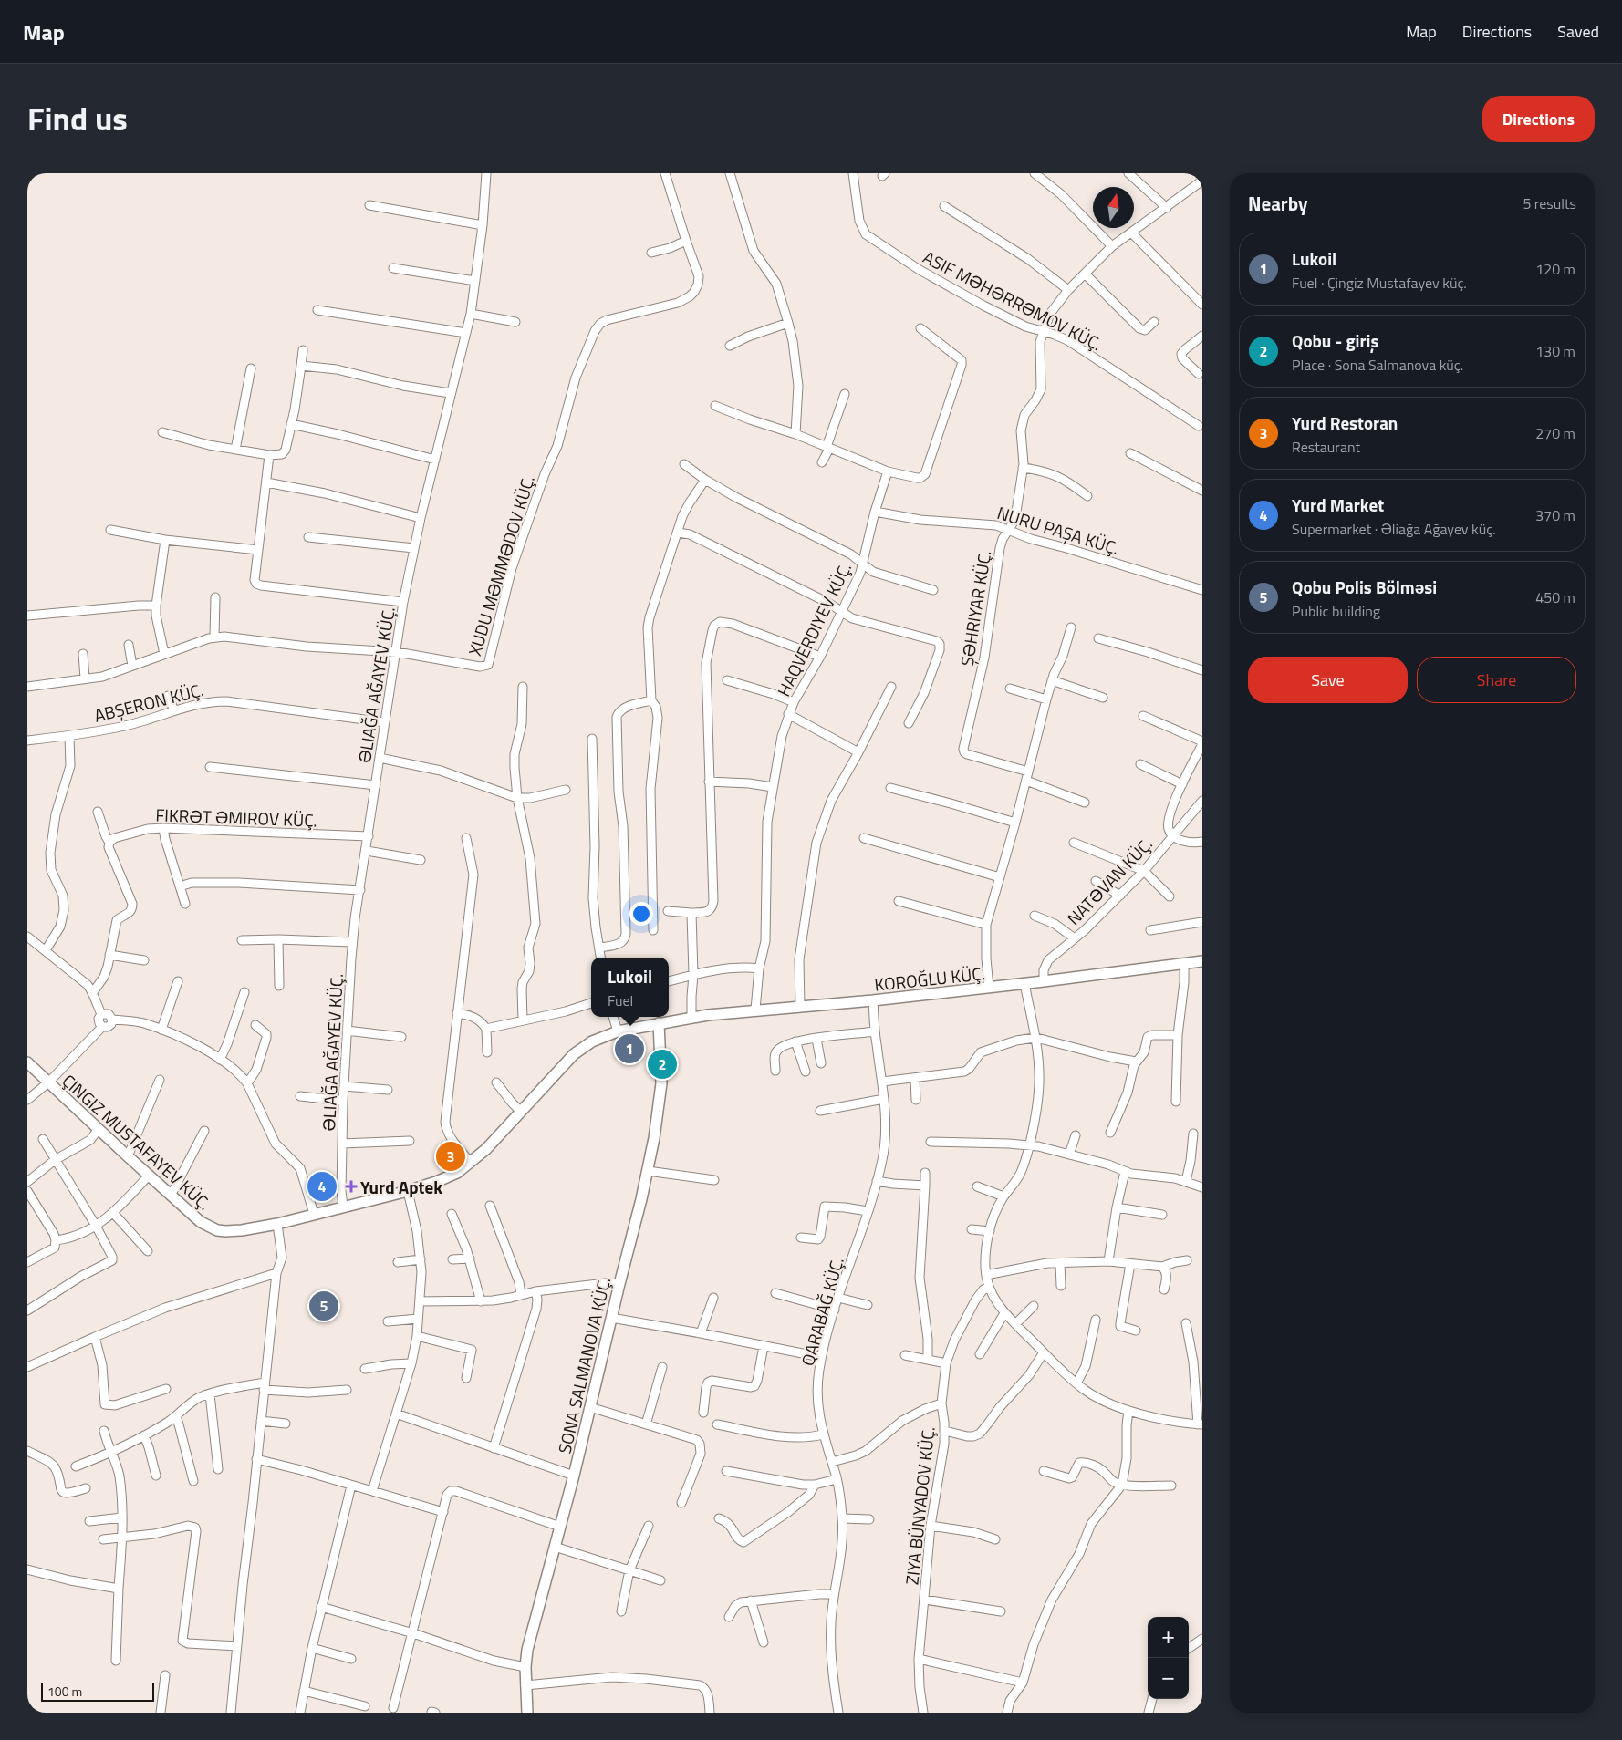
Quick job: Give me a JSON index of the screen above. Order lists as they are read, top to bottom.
{
  "streets": {
    "street": [
      "ASIF MƏHƏRRƏMOV KÜÇ.",
      "NURU PAŞA KÜÇ.",
      "XUDU MƏMMƏDOV KÜÇ.",
      "ŞƏHRIYAR KÜÇ.",
      "HAQVERDIYEV KÜÇ.",
      "ƏLIAĞA AĞAYEV KÜÇ.",
      "ABŞERON KÜÇ.",
      "FIKRƏT ƏMIROV KÜÇ.",
      "NATƏVAN KÜÇ.",
      "KOROĞLU KÜÇ.",
      "ÇINGIZ MUSTAFAYEV KÜÇ.",
      "QARABAĞ KÜÇ.",
      "SONA SALMANOVA KÜÇ.",
      "ZIYA BÜNYADOV KÜÇ."
    ]
  },
  "crossings": [
    ["ASIF MƏHƏRRƏMOV KÜÇ.", "ŞƏHRIYAR KÜÇ."],
    ["NURU PAŞA KÜÇ.", "ŞƏHRIYAR KÜÇ."],
    ["NURU PAŞA KÜÇ.", "HAQVERDIYEV KÜÇ."],
    ["XUDU MƏMMƏDOV KÜÇ.", "ƏLIAĞA AĞAYEV KÜÇ."],
    ["HAQVERDIYEV KÜÇ.", "KOROĞLU KÜÇ."],
    ["ƏLIAĞA AĞAYEV KÜÇ.", "ABŞERON KÜÇ."],
    ["ƏLIAĞA AĞAYEV KÜÇ.", "FIKRƏT ƏMIROV KÜÇ."],
    ["ƏLIAĞA AĞAYEV KÜÇ.", "ÇINGIZ MUSTAFAYEV KÜÇ."],
    ["NATƏVAN KÜÇ.", "KOROĞLU KÜÇ."],
    ["KOROĞLU KÜÇ.", "ÇINGIZ MUSTAFAYEV KÜÇ."],
    ["KOROĞLU KÜÇ.", "QARABAĞ KÜÇ."],
    ["KOROĞLU KÜÇ.", "SONA SALMANOVA KÜÇ."],
    ["ÇINGIZ MUSTAFAYEV KÜÇ.", "SONA SALMANOVA KÜÇ."]
  ],
  "places": {
    "health": ["Yurd Aptek"]
  },
  "scale_bar": "100 m",
  "north": "top",
  "page": {
    "header": "Map",
    "nav": ["Map", "Directions", "Saved"],
    "title": "Find us",
    "buttons": [
      "Directions",
      ["Save", "Share"]
    ],
    "heading": ["Nearby", "5 results"],
    "list": [
      {
        "mark": "1",
        "name": "Lukoil",
        "note": "Fuel · Çingiz Mustafayev küç.",
        "value": "120 m"
      },
      {
        "mark": "2",
        "name": "Qobu - giriş",
        "note": "Place · Sona Salmanova küç.",
        "value": "130 m"
      },
      {
        "mark": "3",
        "name": "Yurd Restoran",
        "note": "Restaurant",
        "value": "270 m"
      },
      {
        "mark": "4",
        "name": "Yurd Market",
        "note": "Supermarket · Əliağa Ağayev küç.",
        "value": "370 m"
      },
      {
        "mark": "5",
        "name": "Qobu Polis Bölməsi",
        "note": "Public building",
        "value": "450 m"
      }
    ],
    "popup": ["Lukoil", "Fuel"],
    "pins": [
      "1",
      "2",
      "3",
      "4",
      "5"
    ],
    "map_buttons": ["+", "−"],
    "scale": "100 m"
  }
}
